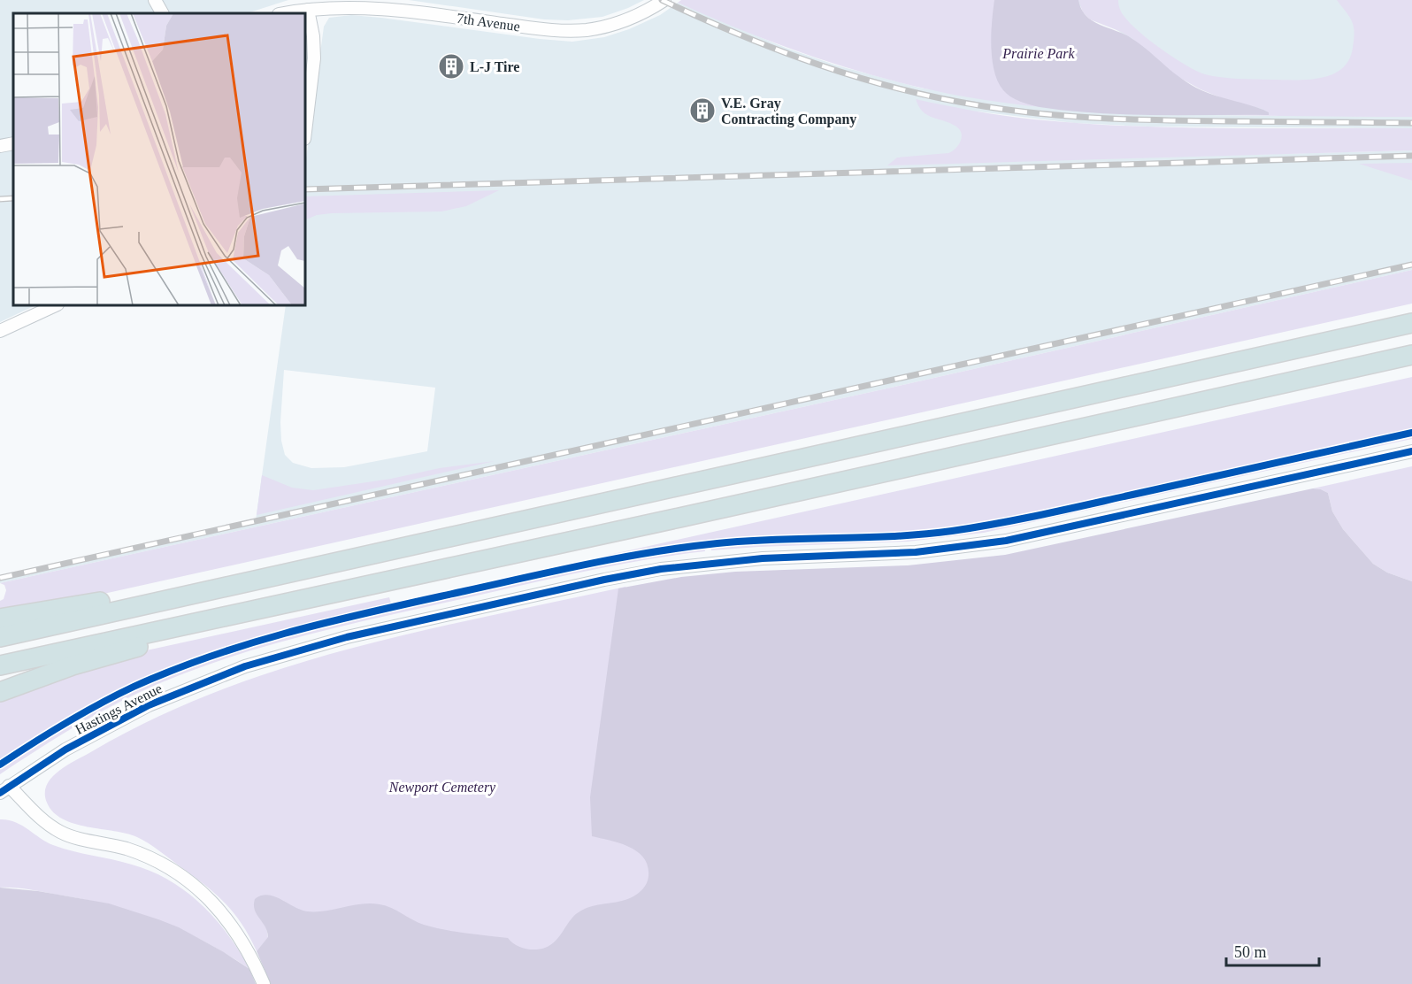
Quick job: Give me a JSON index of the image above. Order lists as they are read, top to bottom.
{
  "streets": {
    "street": ["7th Avenue", "Hastings Avenue"]
  },
  "parks": ["Prairie Park", "Newport Cemetery"],
  "places": {
    "building": ["L-J Tire", "V.E. Gray Contracting Company"]
  },
  "scale_bar": "50 m"
}
